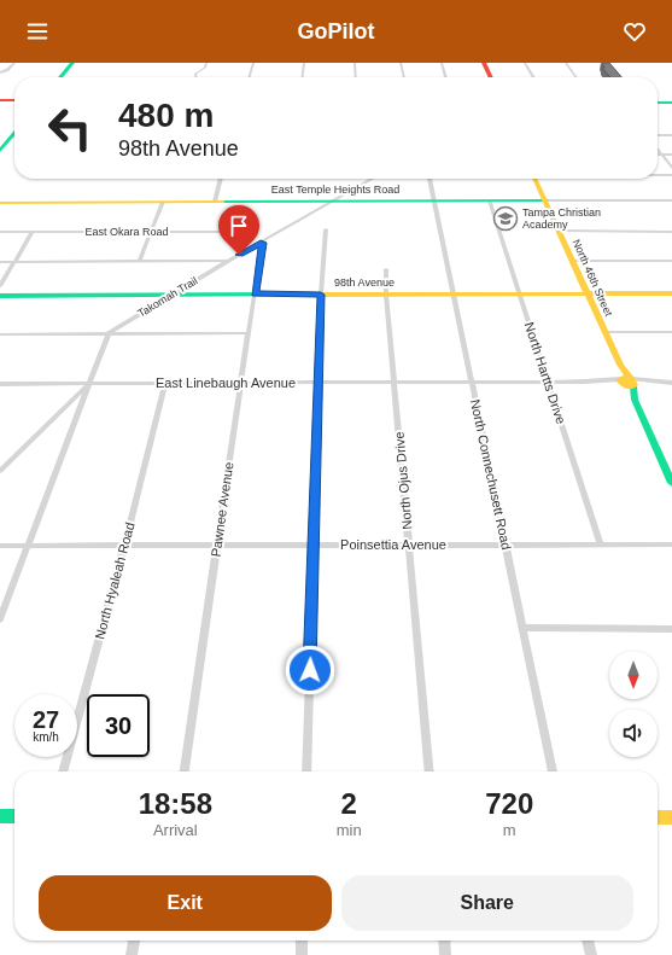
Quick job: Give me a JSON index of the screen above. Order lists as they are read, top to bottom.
{
  "streets": {
    "street": [
      "East Temple Heights Road",
      "East Okara Road",
      "North 46th Street",
      "98th Avenue",
      "Takomah Trail",
      "North Hartts Drive",
      "East Linebaugh Avenue",
      "North Connechusett Road",
      "North Ojus Drive",
      "Pawnee Avenue",
      "Poinsettia Avenue",
      "North Hyaleah Road"
    ]
  },
  "crossings": [
    ["East Temple Heights Road", "North 46th Street"],
    ["East Temple Heights Road", "Takomah Trail"],
    ["East Temple Heights Road", "North Hartts Drive"],
    ["East Temple Heights Road", "North Connechusett Road"],
    ["North 46th Street", "98th Avenue"],
    ["North 46th Street", "East Linebaugh Avenue"],
    ["98th Avenue", "Takomah Trail"],
    ["98th Avenue", "North Hartts Drive"],
    ["98th Avenue", "North Connechusett Road"],
    ["98th Avenue", "North Ojus Drive"],
    ["98th Avenue", "Pawnee Avenue"],
    ["Takomah Trail", "Pawnee Avenue"],
    ["North Hartts Drive", "East Linebaugh Avenue"],
    ["North Hartts Drive", "Poinsettia Avenue"],
    ["East Linebaugh Avenue", "North Connechusett Road"],
    ["East Linebaugh Avenue", "North Ojus Drive"],
    ["East Linebaugh Avenue", "Pawnee Avenue"],
    ["East Linebaugh Avenue", "North Hyaleah Road"],
    ["North Connechusett Road", "Poinsettia Avenue"],
    ["North Ojus Drive", "Poinsettia Avenue"],
    ["Pawnee Avenue", "Poinsettia Avenue"],
    ["Poinsettia Avenue", "North Hyaleah Road"]
  ],
  "places": {
    "school or university": ["Tampa Christian Academy"]
  },
  "north": "bottom",
  "page": {
    "header": "GoPilot",
    "turn": ["480 m", "98th Avenue"],
    "speed": "27 km/h",
    "limit": "30",
    "eta": [
      "18:58",
      "Arrival",
      "2",
      "min",
      "720",
      "m"
    ],
    "buttons": ["Exit", "Share"]
  }
}
